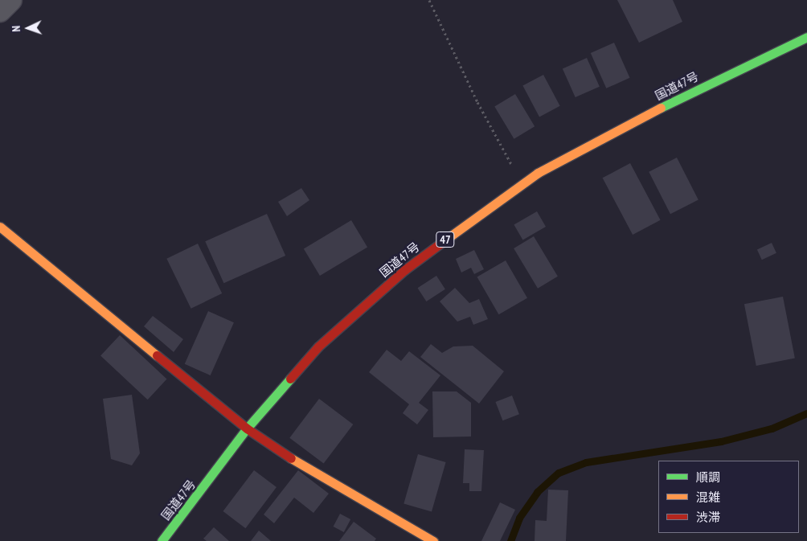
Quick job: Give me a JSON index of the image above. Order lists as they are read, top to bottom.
{
  "streets": {
    "main road": ["国道47号", "47"]
  },
  "legend": ["順調", "混雑", "渋滞"],
  "north": "left"
}
